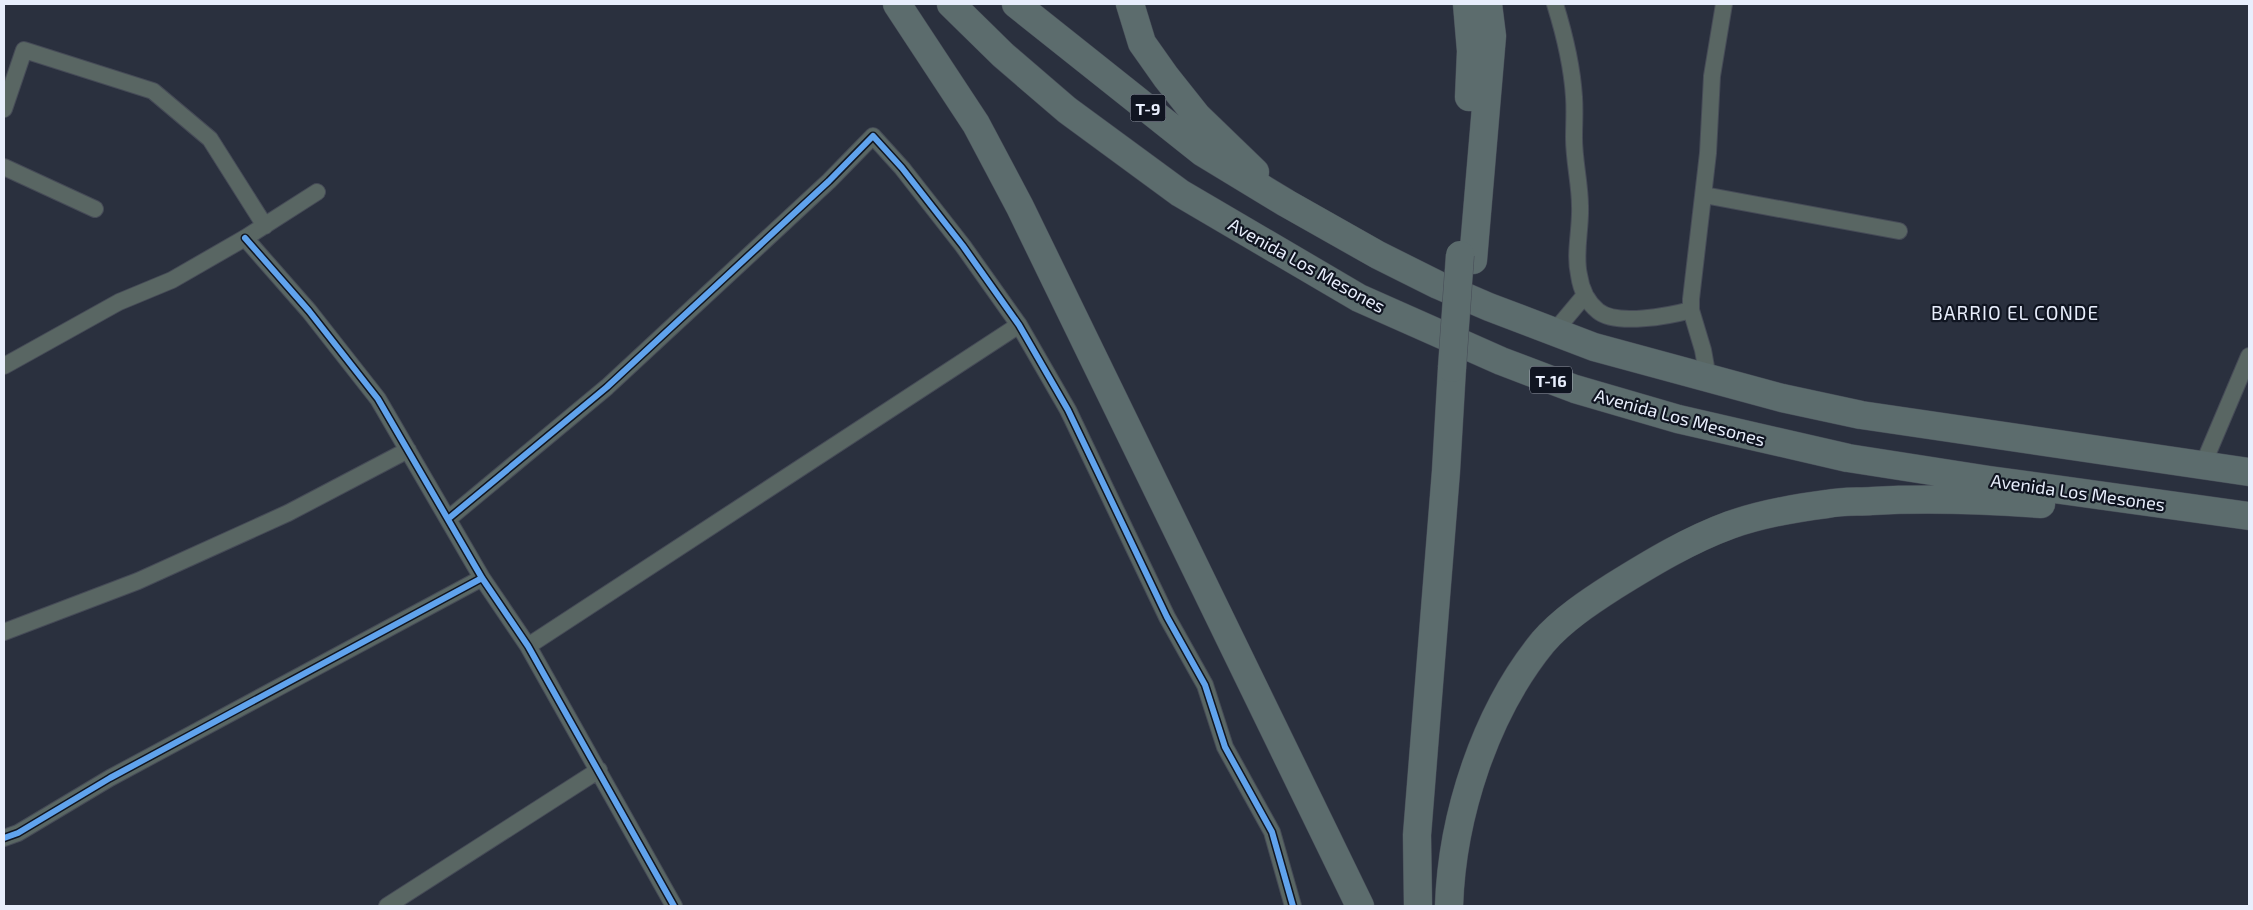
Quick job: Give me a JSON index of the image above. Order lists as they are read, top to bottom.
{
  "streets": {
    "highway": ["T-9", "Avenida Los Mesones", "T-16"]
  },
  "crossings": [
    ["T-9", "T-16"]
  ],
  "districts": ["BARRIO EL CONDE"]
}
